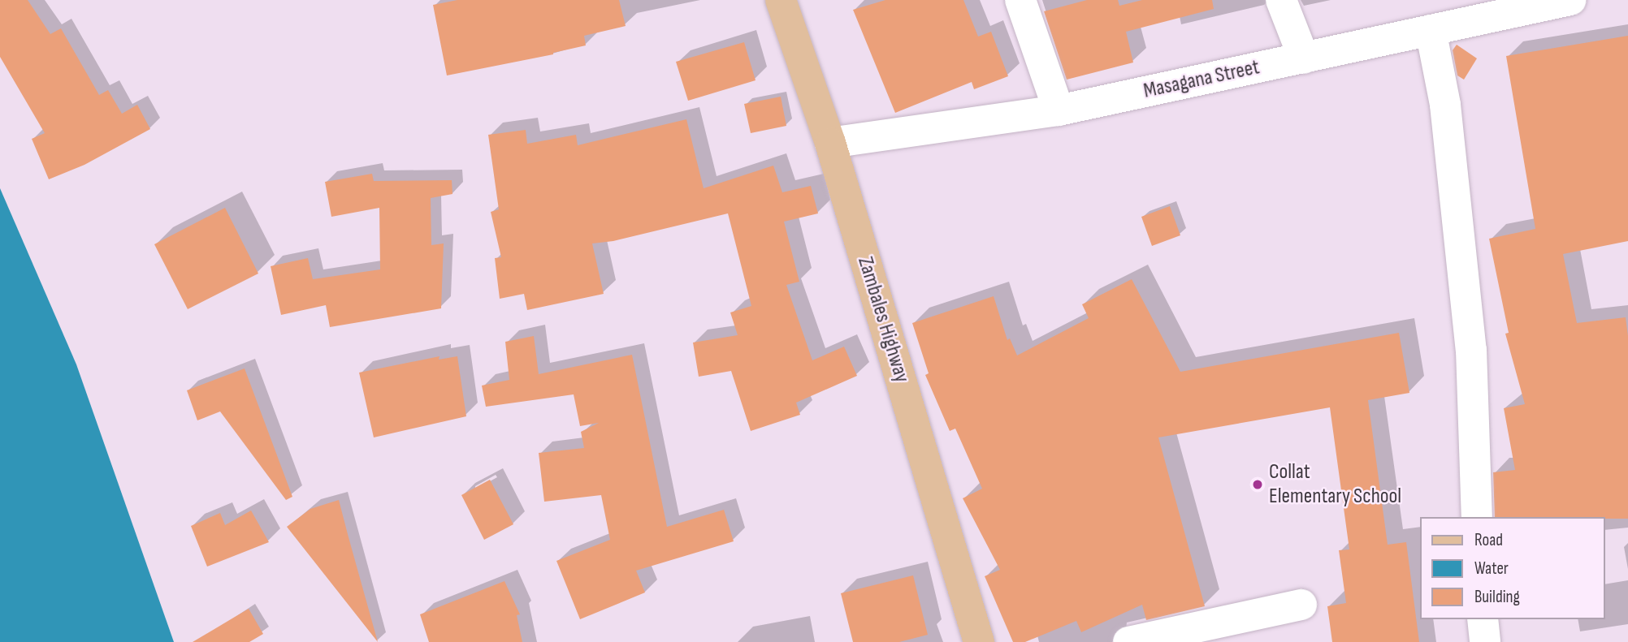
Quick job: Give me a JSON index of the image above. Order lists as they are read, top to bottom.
{
  "streets": {
    "main road": ["Zambales Highway"],
    "street": ["Masagana Street"]
  },
  "crossings": [
    ["Masagana Street", "Zambales Highway"]
  ],
  "places": ["Collat Elementary School"],
  "legend": ["Road", "Water", "Building"]
}
